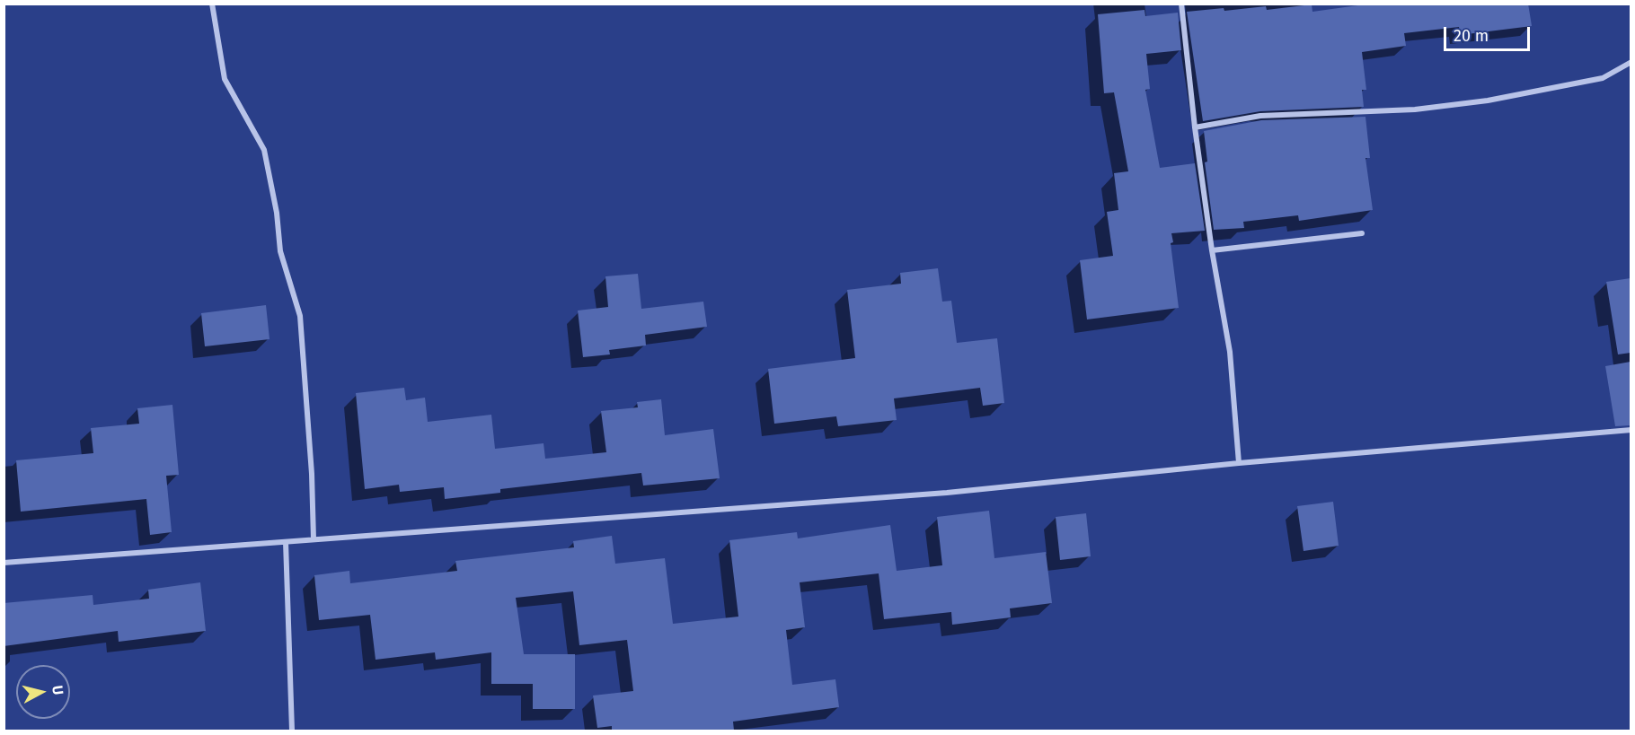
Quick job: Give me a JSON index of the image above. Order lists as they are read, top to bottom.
{
  "scale_bar": "20 m",
  "north": "right"
}
